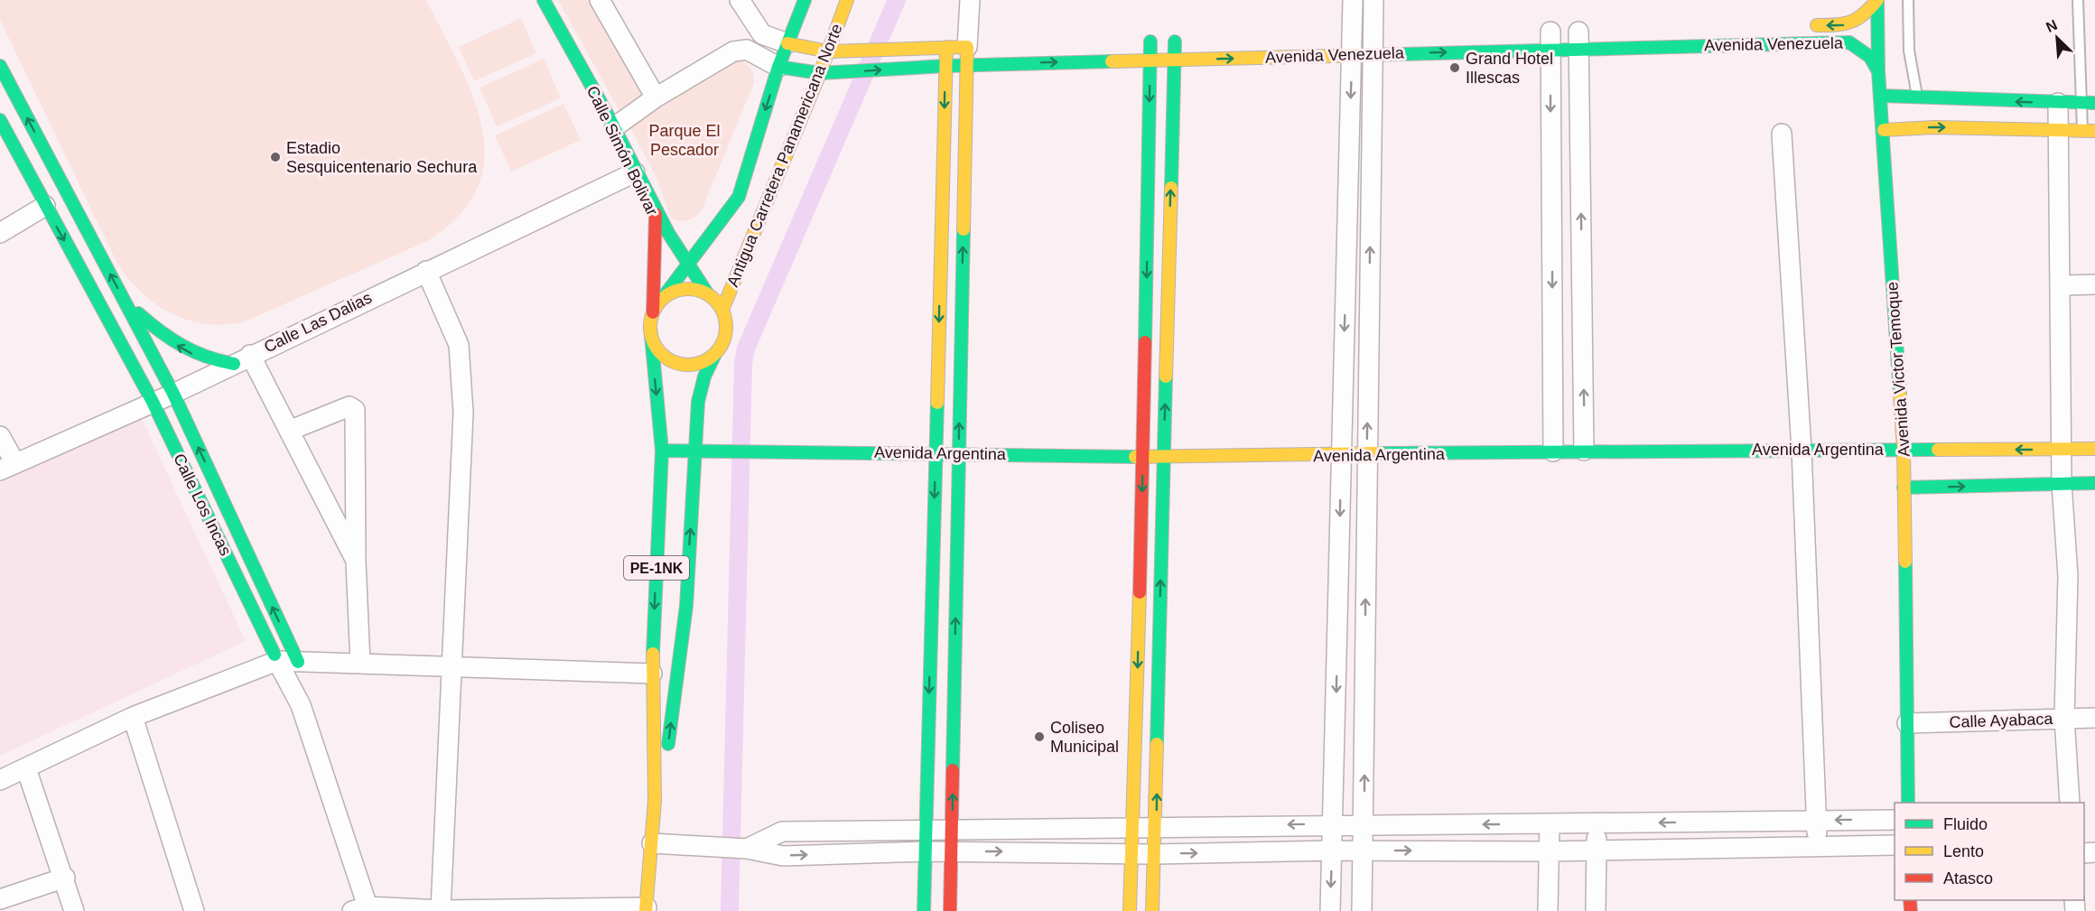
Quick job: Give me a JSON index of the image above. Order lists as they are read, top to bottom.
{
  "streets": {
    "street": [
      "Avenida Venezuela",
      "Calle Simón Bolivar",
      "Antigua Carretera Panamericana Norte",
      "Calle Las Dalias",
      "Avenida Victor Temoque",
      "Avenida Argentina",
      "Calle Los Incas",
      "PE-1NK",
      "Calle Ayabaca"
    ]
  },
  "crossings": [
    ["Avenida Venezuela", "Antigua Carretera Panamericana Norte"],
    ["Avenida Venezuela", "Avenida Victor Temoque"],
    ["Calle Simón Bolivar", "Antigua Carretera Panamericana Norte"],
    ["Calle Simón Bolivar", "Calle Las Dalias"],
    ["Calle Simón Bolivar", "PE-1NK"],
    ["Antigua Carretera Panamericana Norte", "PE-1NK"],
    ["Calle Las Dalias", "Calle Los Incas"],
    ["Avenida Victor Temoque", "Avenida Argentina"],
    ["Avenida Victor Temoque", "Calle Ayabaca"],
    ["Avenida Argentina", "PE-1NK"]
  ],
  "parks": ["Parque El Pescador"],
  "places": ["Grand Hotel Illescas", "Estadio Sesquicentenario Sechura", "Coliseo Municipal"],
  "legend": ["Fluido", "Lento", "Atasco"],
  "north": "top left"
}
